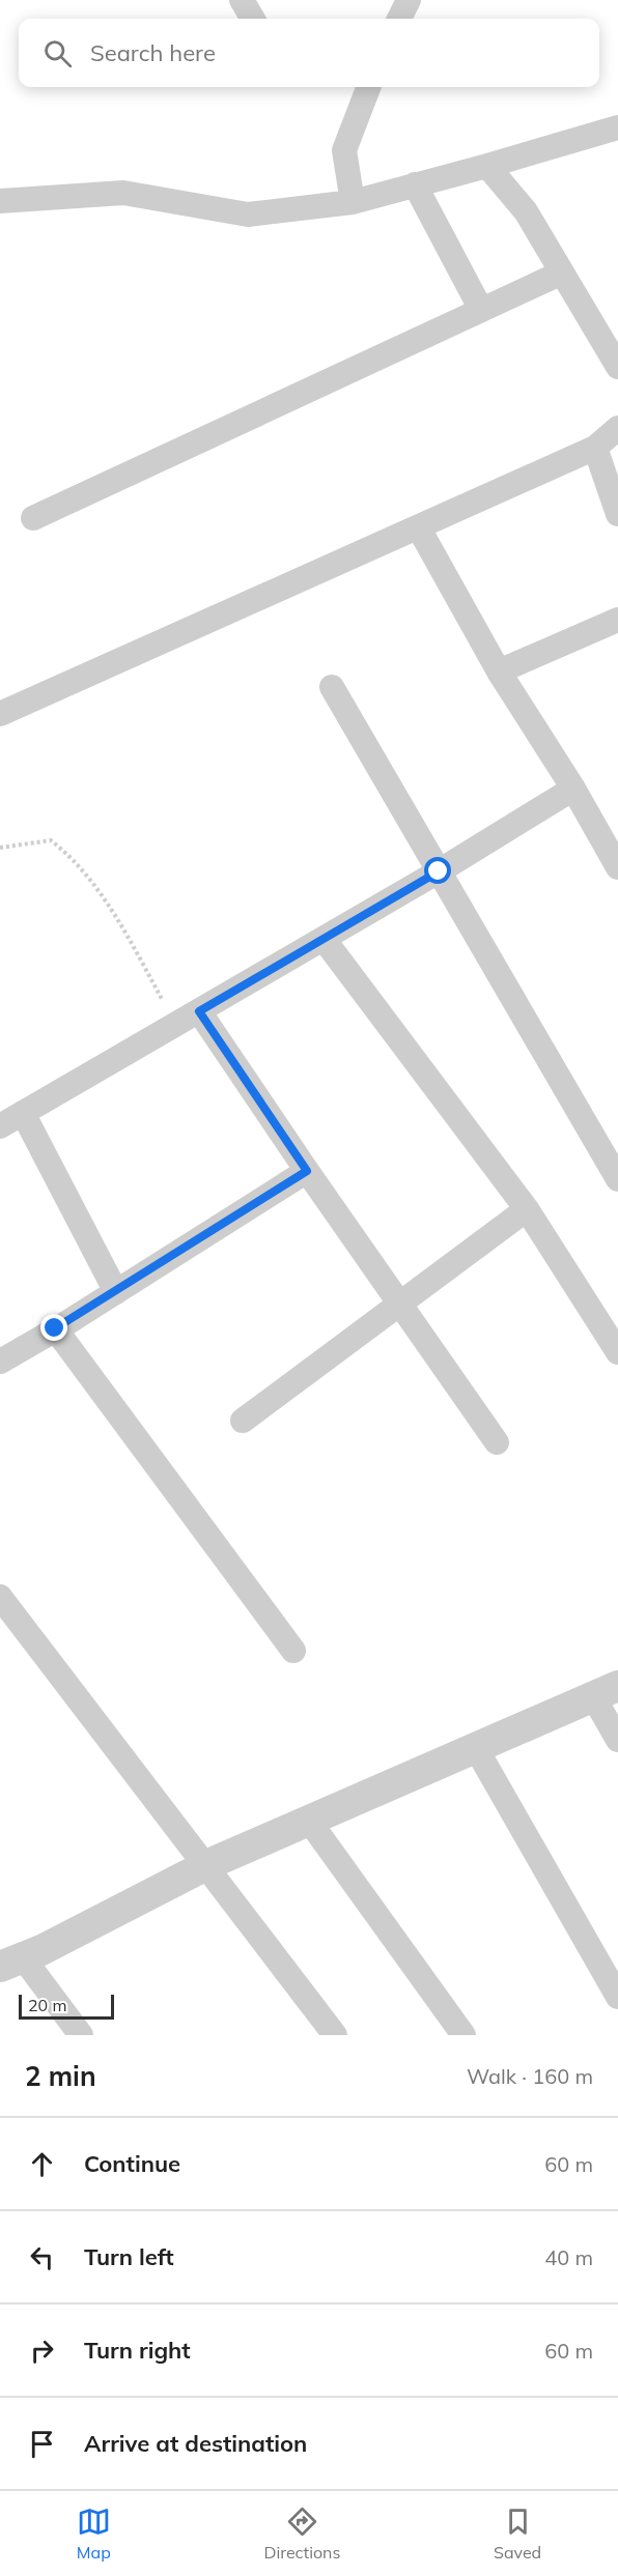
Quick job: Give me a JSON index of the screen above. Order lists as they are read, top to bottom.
{
  "scale_bar": "20 m",
  "page": {
    "search": "Search here",
    "scale": "20 m",
    "heading": ["2 min", "Walk · 160 m"],
    "list": [
      ["Continue", "60 m"],
      ["Turn left", "40 m"],
      ["Turn right", "60 m"],
      "Arrive at destination"
    ],
    "nav": ["Map", "Directions", "Saved"]
  }
}
